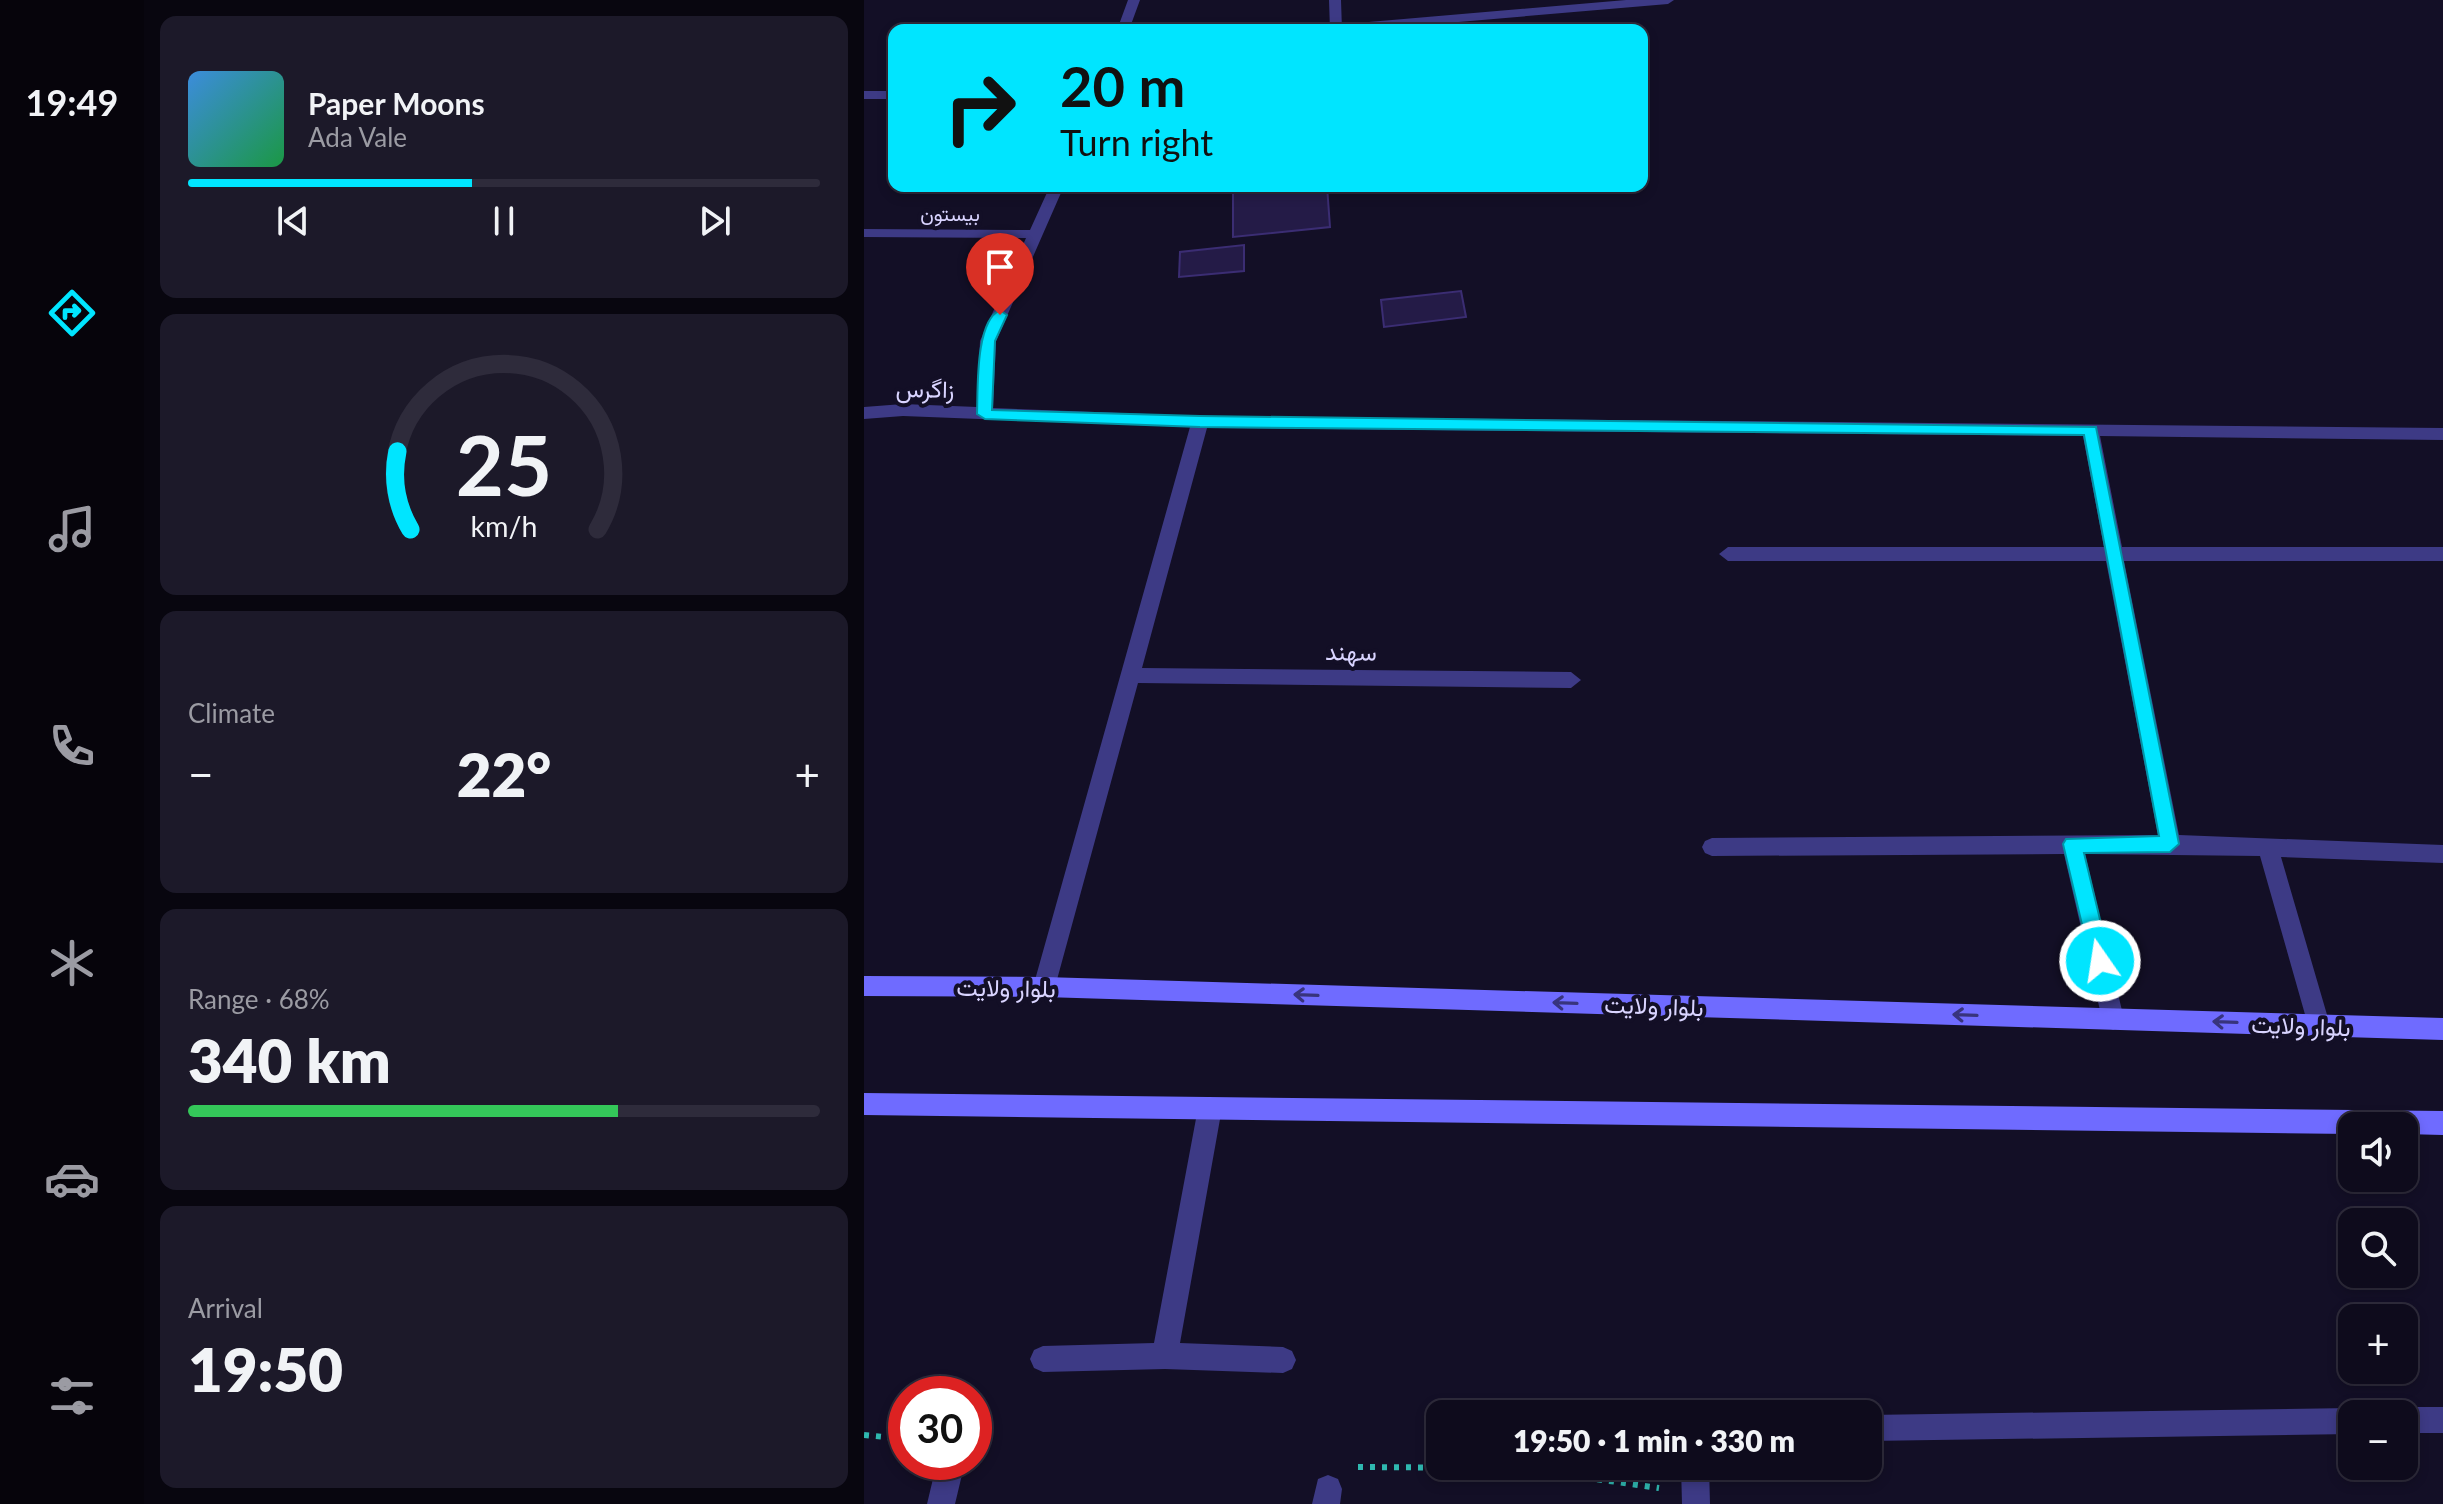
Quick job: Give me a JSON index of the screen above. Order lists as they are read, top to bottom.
{
  "streets": {
    "street": [
      "بیستون",
      "زاگرس",
      "سهند",
      "بلوار ولایت"
    ]
  },
  "page": {
    "tabs": "19:49",
    "turn": ["20 m", "Turn right"],
    "song": ["Paper Moons", "Ada Vale"],
    "tile": [
      "Climate",
      ["Range · 68%", "340 km"],
      ["Arrival", "19:50"]
    ],
    "heat": ["−", "22°", "+"],
    "map_buttons": ["+", "−"],
    "limit": "30",
    "trip": "19:50 · 1 min · 330 m",
    "gauge": ["25", "km/h"]
  }
}
